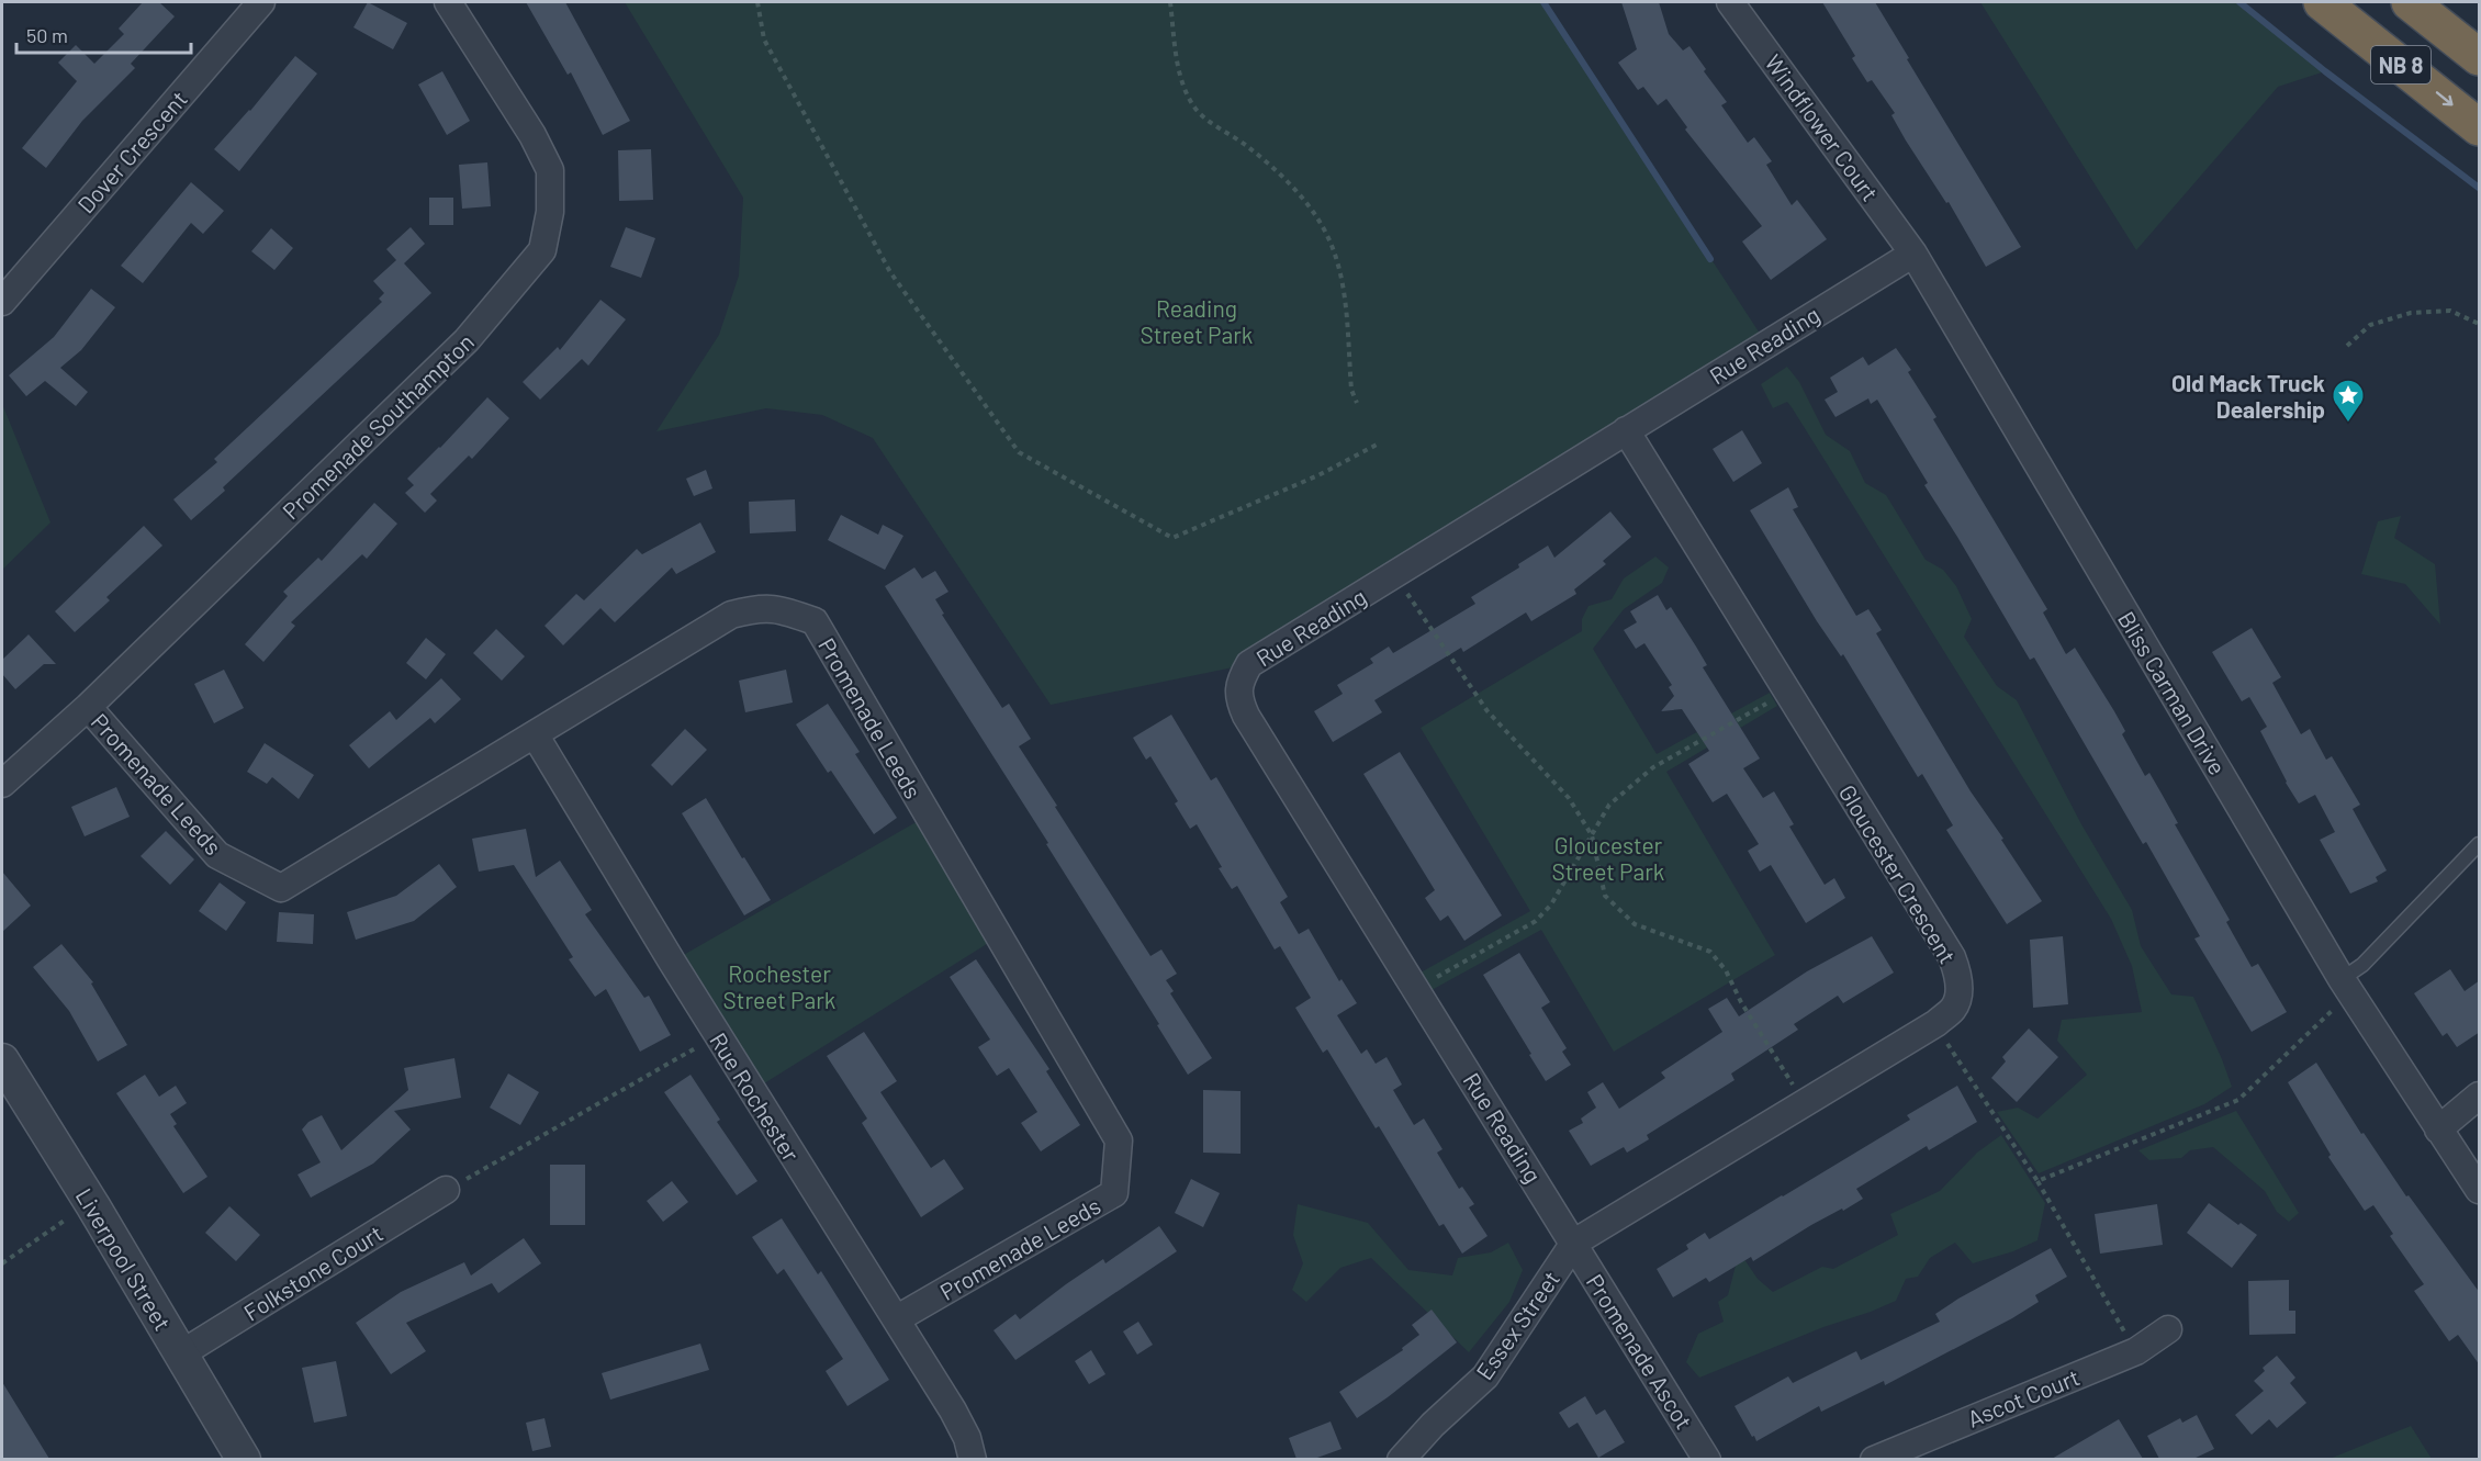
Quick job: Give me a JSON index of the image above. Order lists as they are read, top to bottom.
{
  "streets": {
    "highway": ["NB 8"],
    "street": [
      "Windflower Court",
      "Dover Crescent",
      "Rue Reading",
      "Promenade Southampton",
      "Bliss Carman Drive",
      "Promenade Leeds",
      "Gloucester Crescent",
      "Rue Rochester",
      "Liverpool Street",
      "Folkstone Court",
      "Essex Street",
      "Promenade Ascot",
      "Ascot Court"
    ]
  },
  "crossings": [
    ["Windflower Court", "Rue Reading"],
    ["Windflower Court", "Bliss Carman Drive"],
    ["Rue Reading", "Bliss Carman Drive"],
    ["Rue Reading", "Gloucester Crescent"],
    ["Rue Reading", "Essex Street"],
    ["Rue Reading", "Promenade Ascot"],
    ["Promenade Southampton", "Promenade Leeds"],
    ["Promenade Leeds", "Rue Rochester"],
    ["Gloucester Crescent", "Essex Street"],
    ["Gloucester Crescent", "Promenade Ascot"],
    ["Liverpool Street", "Folkstone Court"],
    ["Essex Street", "Promenade Ascot"]
  ],
  "parks": ["Reading Street Park", "Gloucester Street Park", "Rochester Street Park"],
  "places": {
    "place": ["Old Mack Truck Dealership"]
  },
  "scale_bar": "50 m"
}
